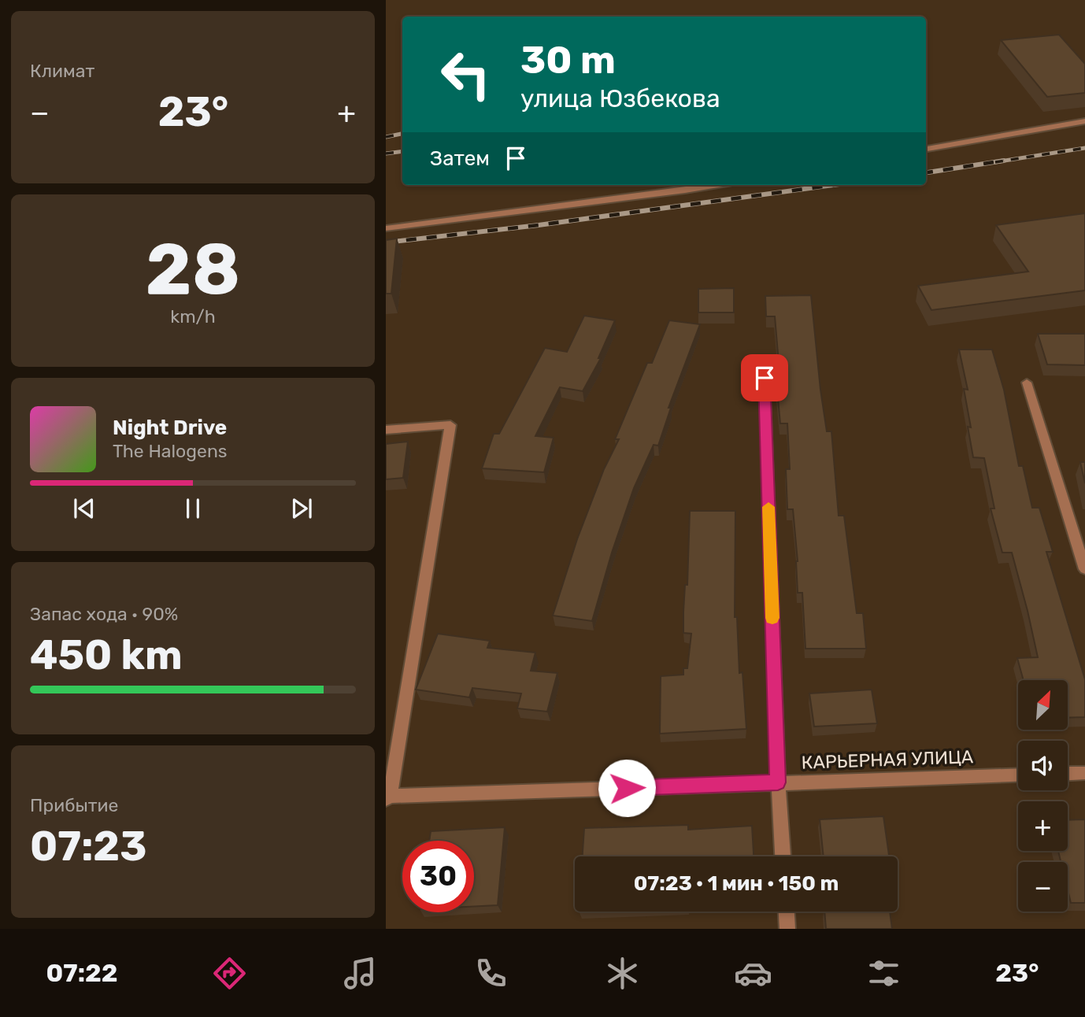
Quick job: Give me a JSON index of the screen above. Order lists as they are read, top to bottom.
{
  "streets": {
    "street": ["КАРЬЕРНАЯ УЛИЦА"]
  },
  "north": "top right",
  "page": {
    "tile": [
      "Климат",
      ["28", "km/h"],
      ["Запас хода · 90%", "450 km"],
      ["Прибытие", "07:23"]
    ],
    "turn": ["30 m", "улица Юзбекова"],
    "heat": ["−", "23°", "+"],
    "then": "Затем",
    "song": ["Night Drive", "The Halogens"],
    "map_buttons": ["+", "−"],
    "limit": "30",
    "trip": "07:23 · 1 мин · 150 m",
    "tabs": ["07:22", "23°"]
  }
}
